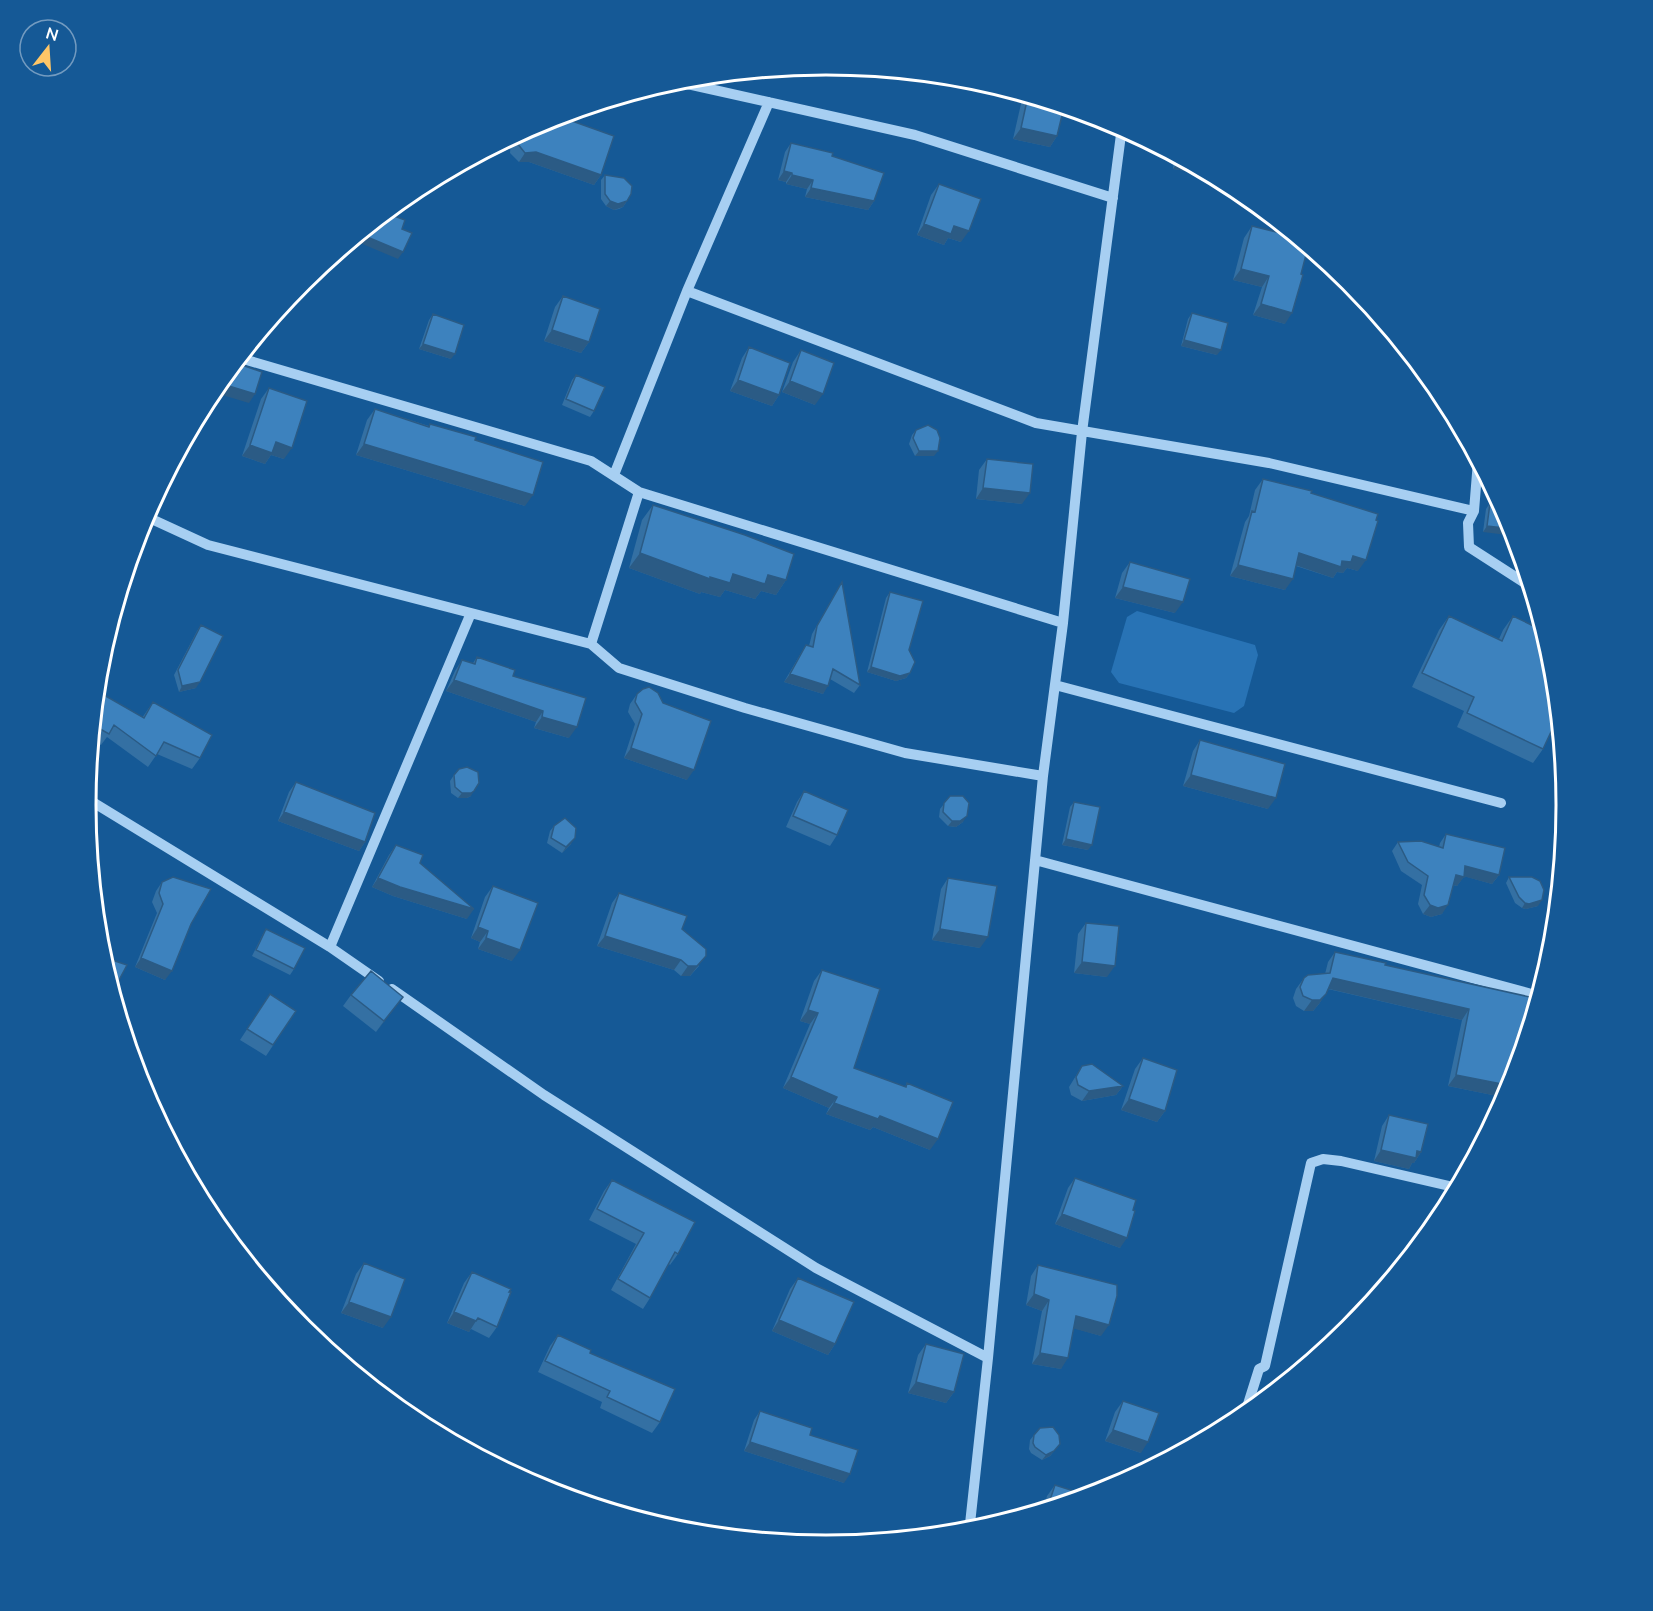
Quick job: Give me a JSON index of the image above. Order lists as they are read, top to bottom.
{
  "north": "top"
}
